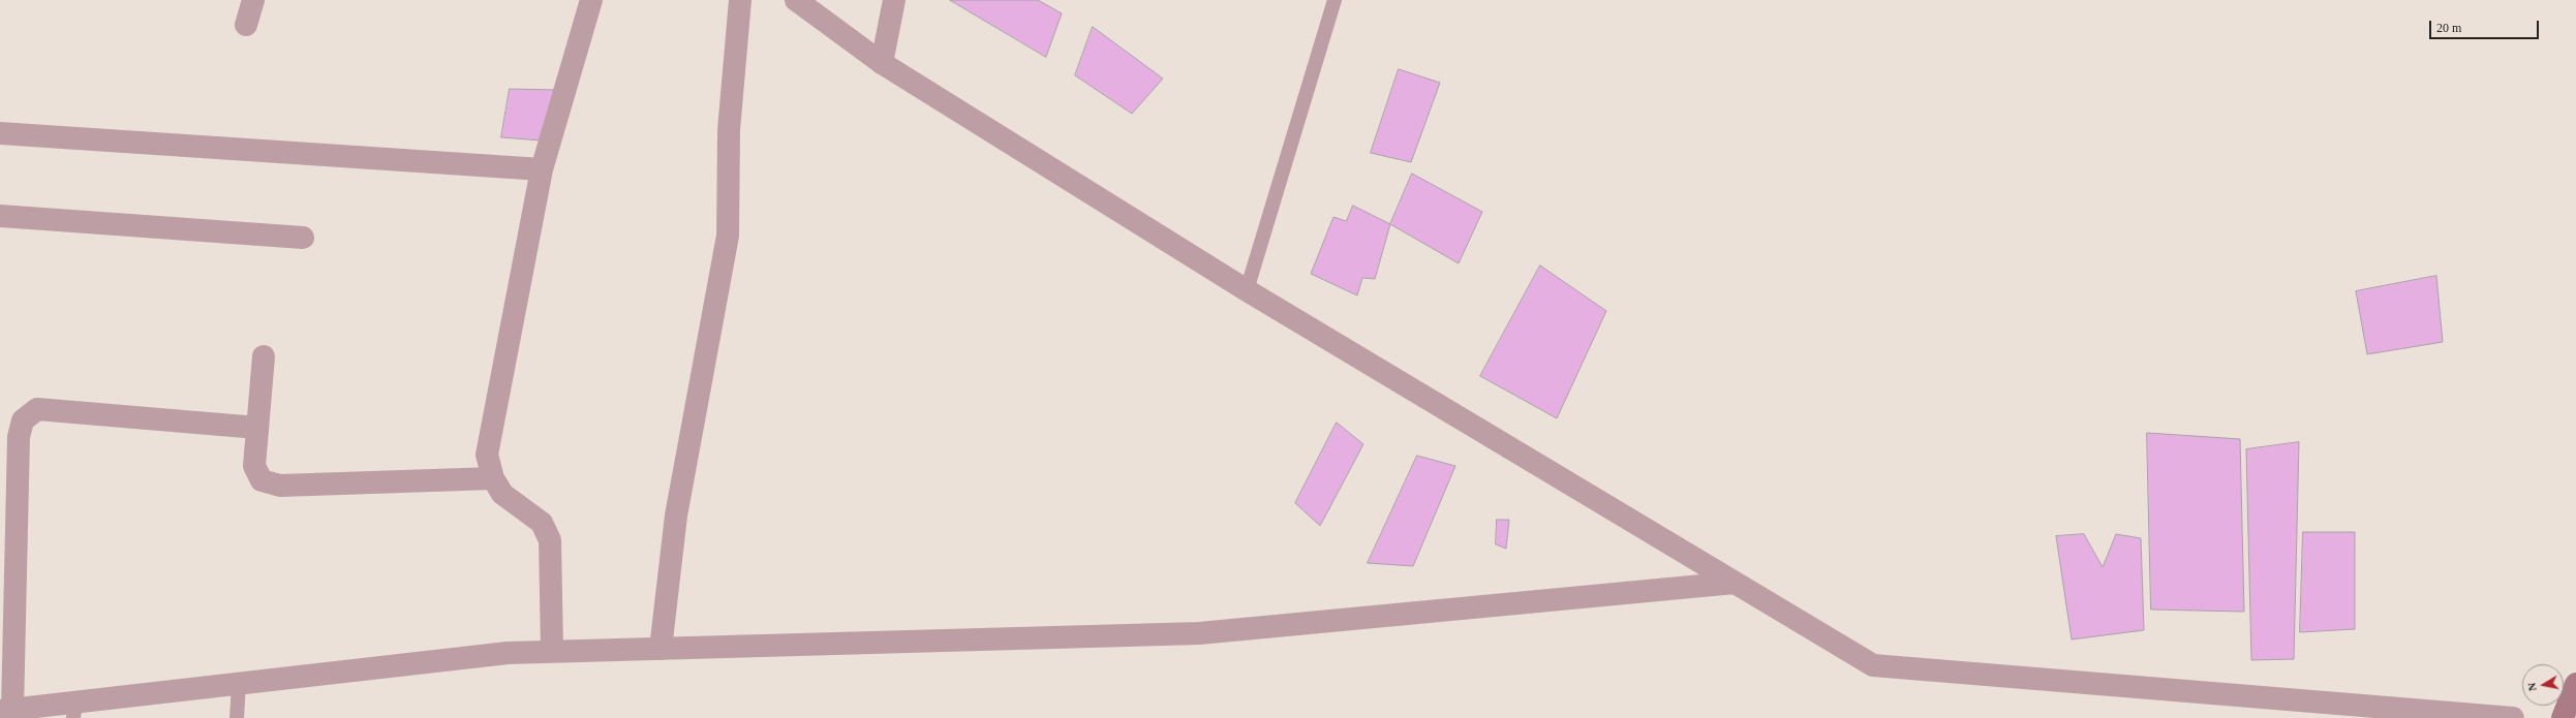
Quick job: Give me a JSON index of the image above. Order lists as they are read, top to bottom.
{
  "scale_bar": "20 m",
  "north": "left"
}
